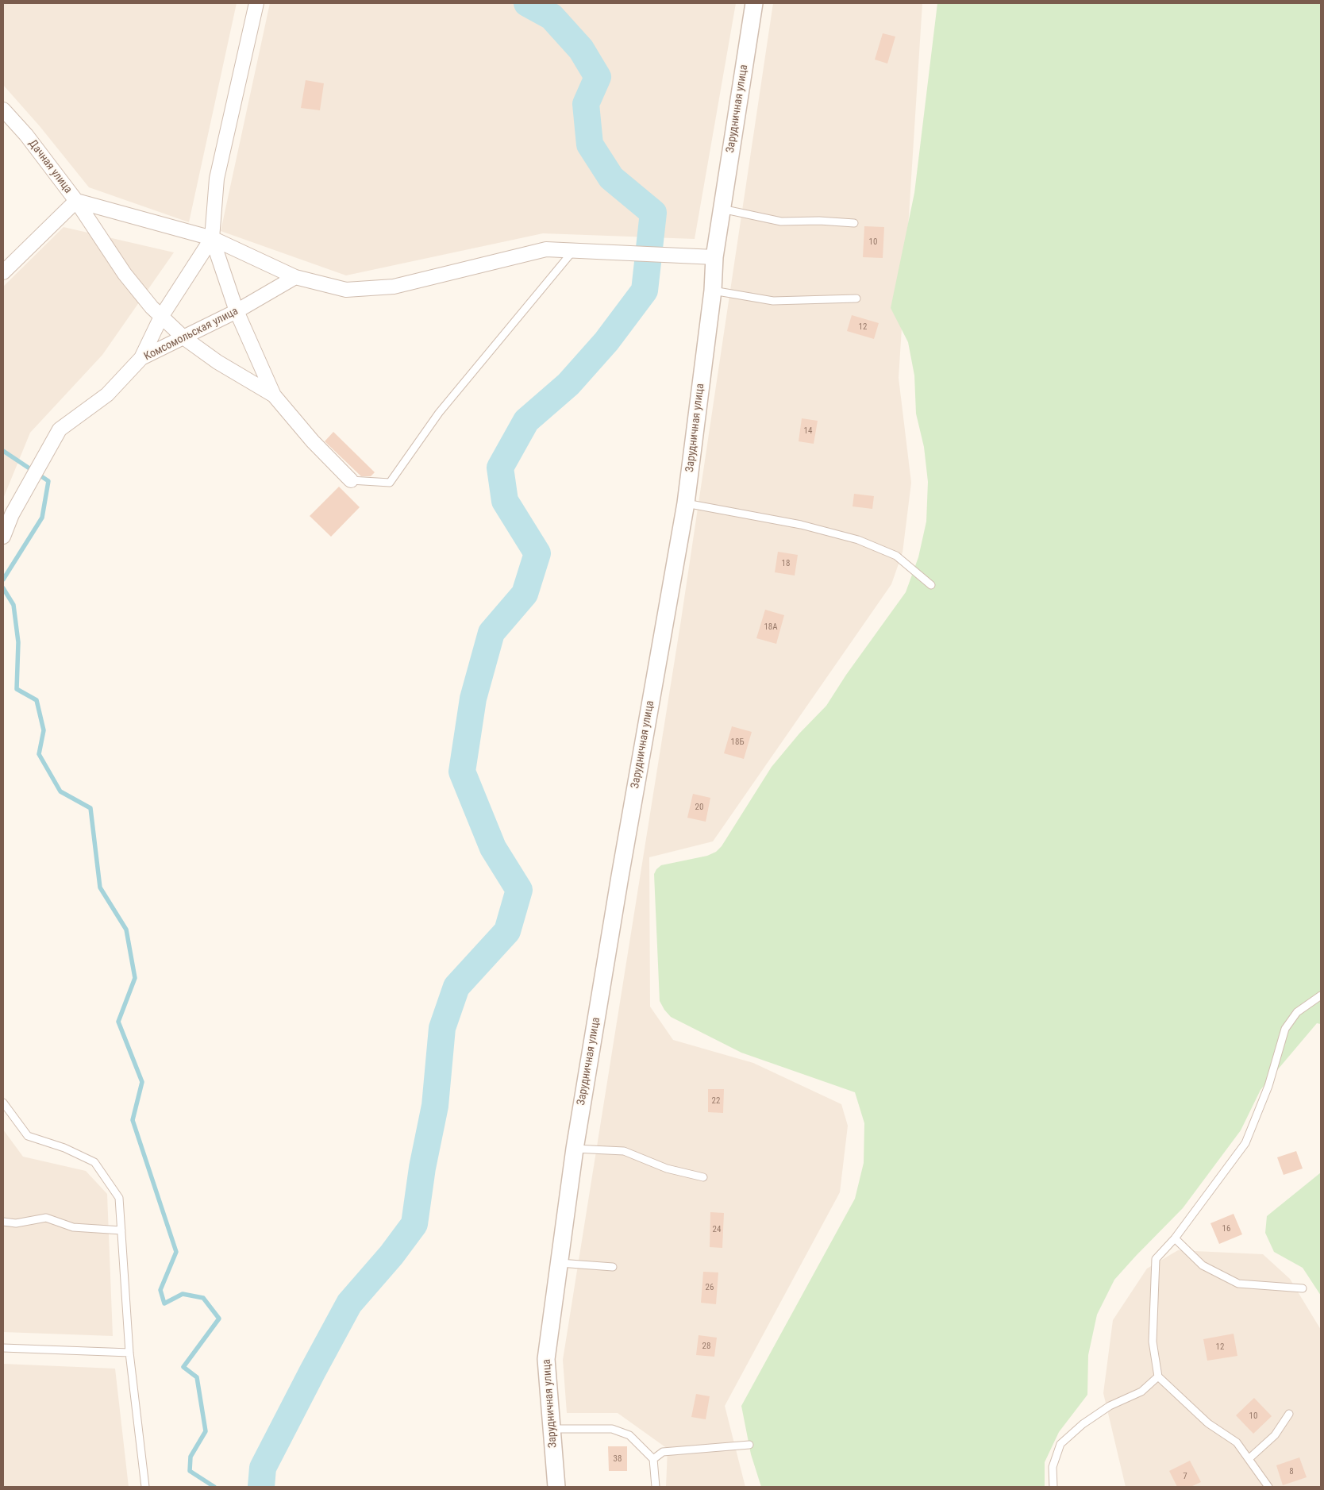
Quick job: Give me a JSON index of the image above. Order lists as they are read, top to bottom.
{
  "streets": {
    "street": ["Зарудничная улица", "Дачная улица", "Комсомольская улица"]
  },
  "house_numbers": [
    "10",
    "12",
    "14",
    "18",
    "18А",
    "18Б",
    "20",
    "22",
    "16",
    "24",
    "26",
    "28",
    "12",
    "10",
    "38",
    "8",
    "7"
  ]
}
